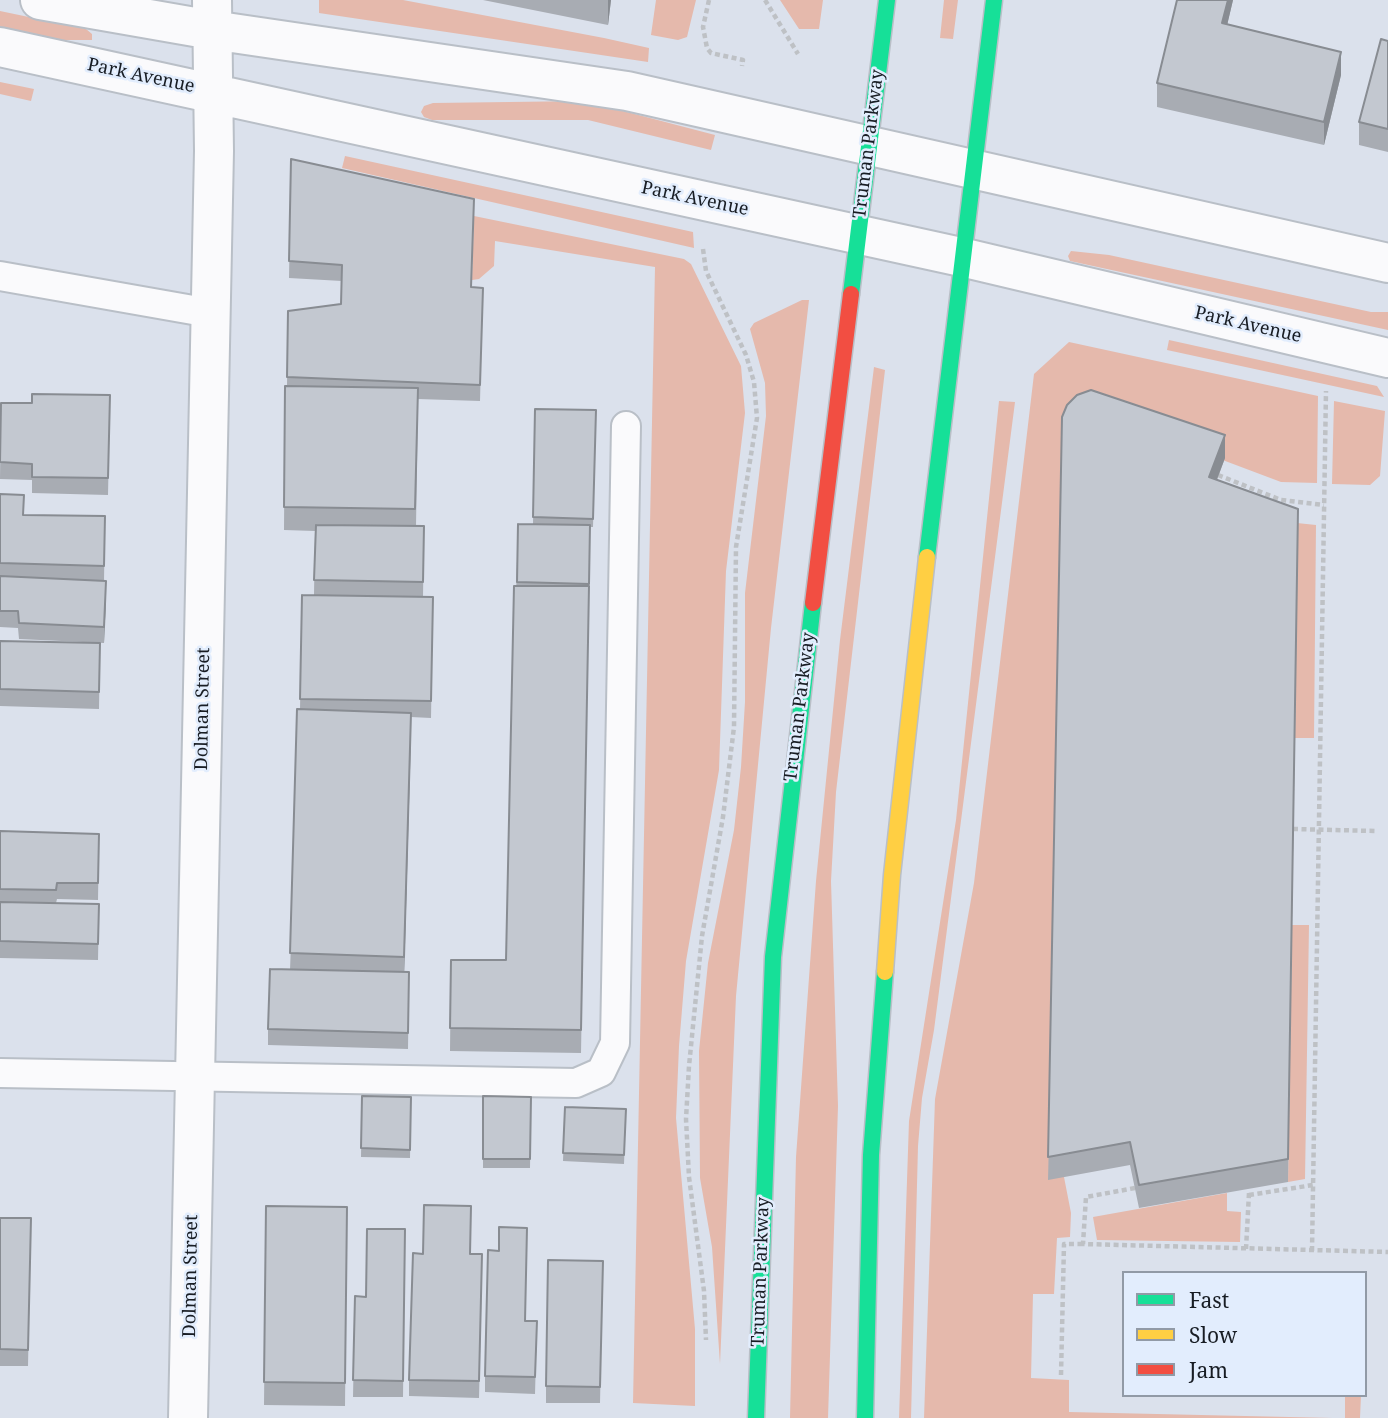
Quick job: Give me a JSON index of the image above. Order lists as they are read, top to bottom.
{
  "streets": {
    "main road": ["Truman Parkway"],
    "street": ["Park Avenue", "Dolman Street"]
  },
  "crossings": [
    ["Park Avenue", "Truman Parkway"],
    ["Park Avenue", "Dolman Street"]
  ],
  "legend": ["Fast", "Slow", "Jam"]
}
